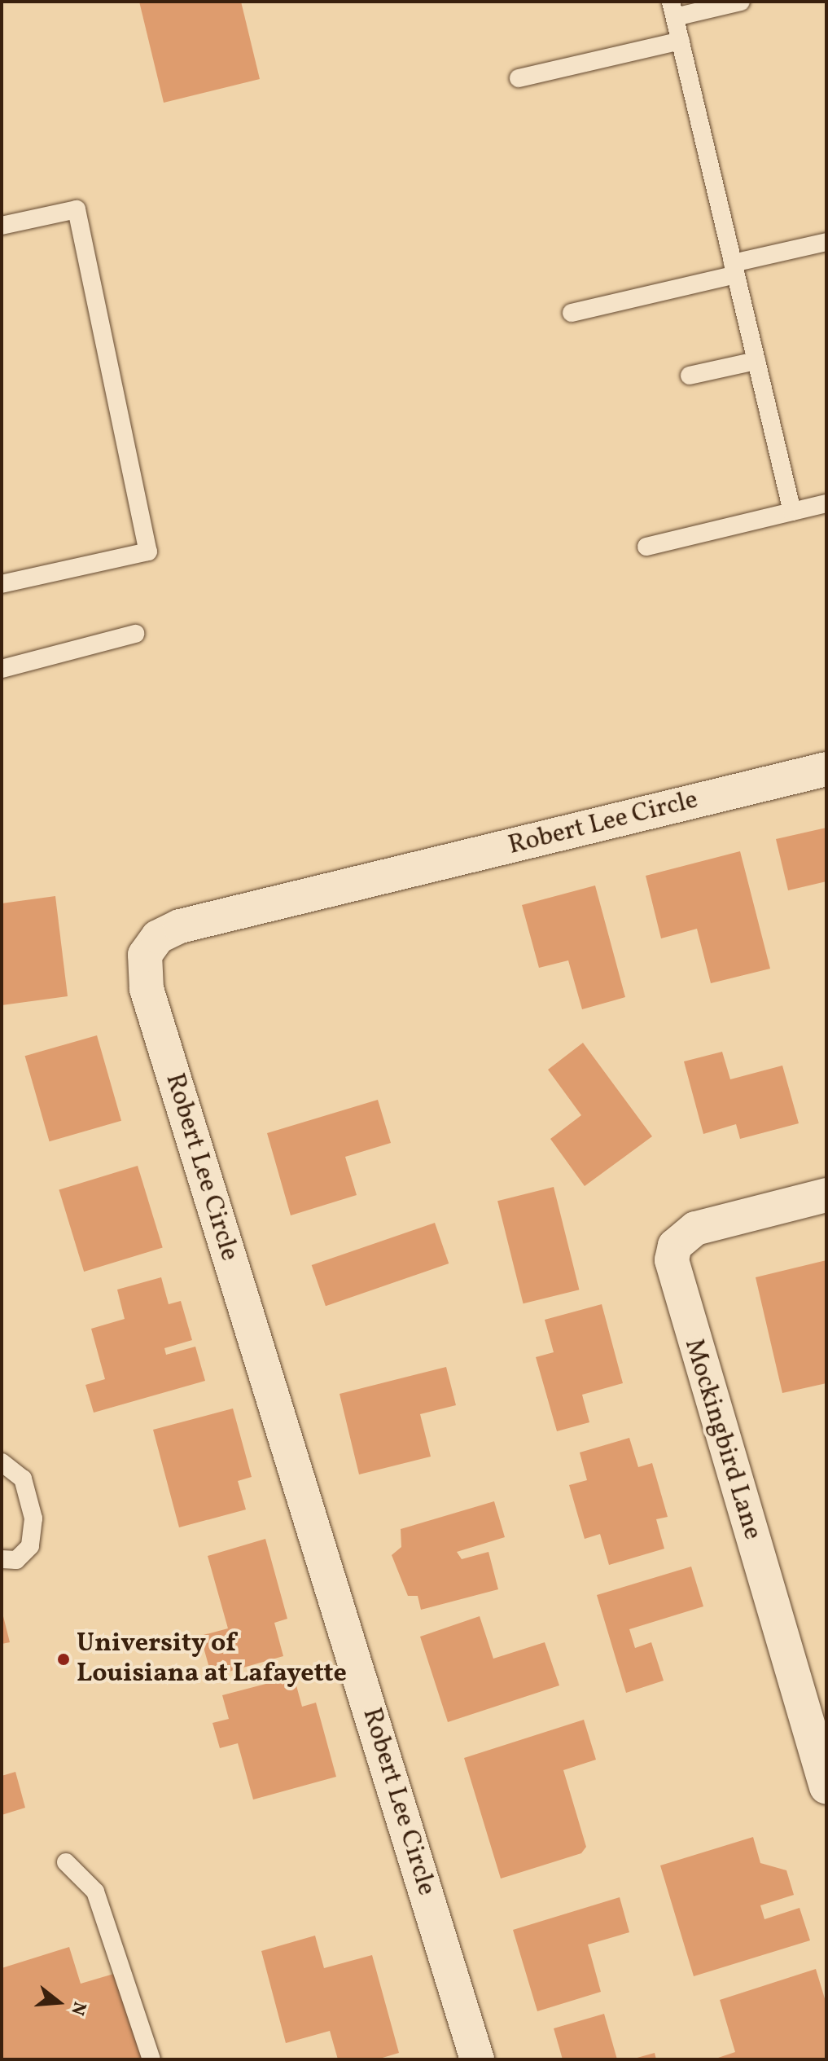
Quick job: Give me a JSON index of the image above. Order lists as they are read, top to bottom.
{
  "streets": {
    "street": ["Robert Lee Circle", "Mockingbird Lane"]
  },
  "places": ["University of Louisiana at Lafayette"],
  "north": "right"
}
